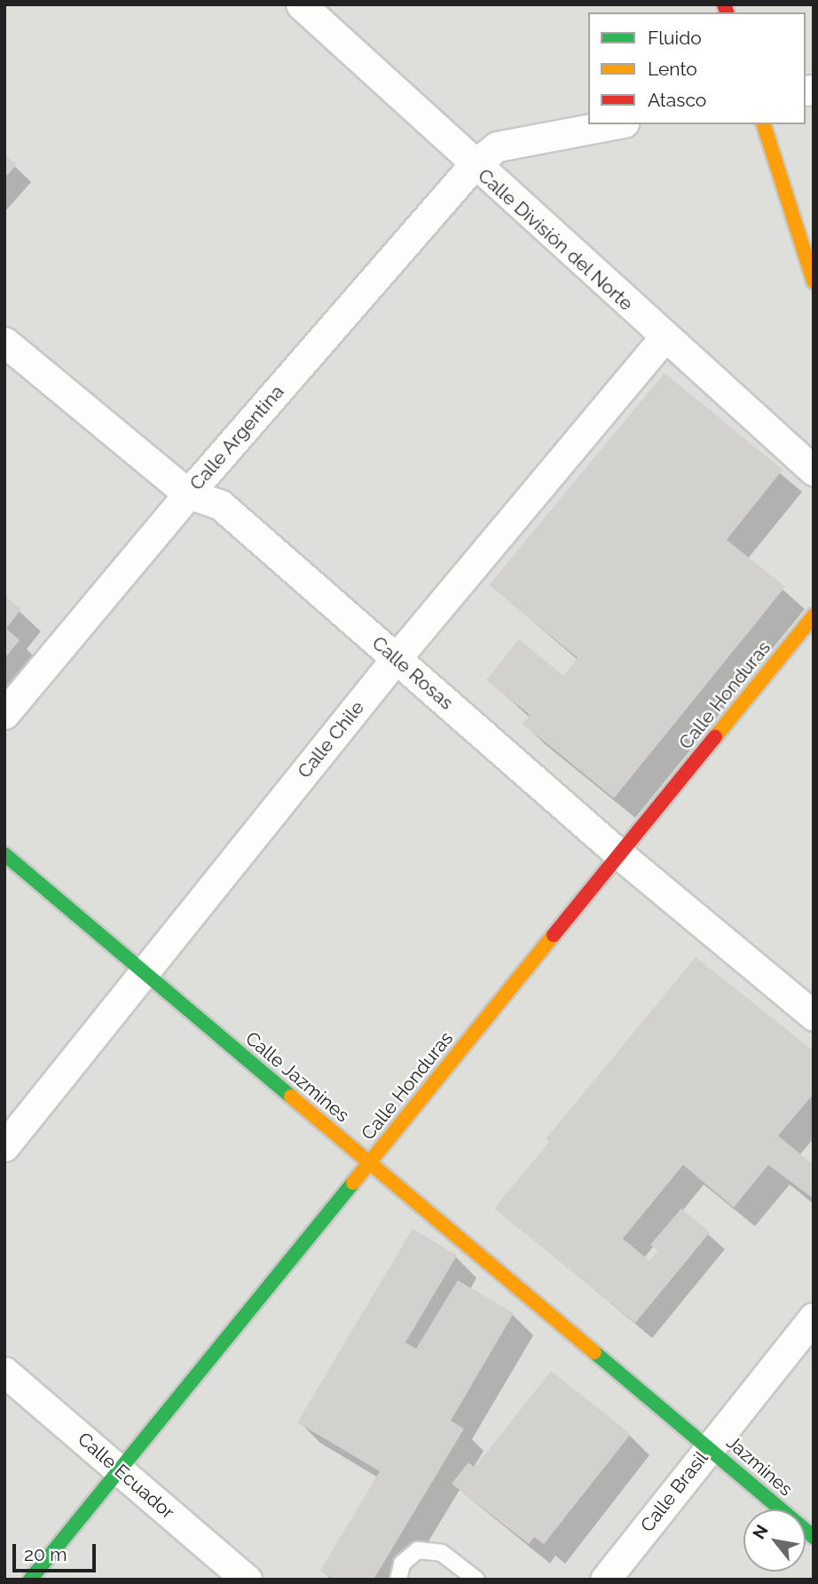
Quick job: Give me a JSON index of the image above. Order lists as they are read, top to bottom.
{
  "streets": {
    "street": [
      "Calle División del Norte",
      "Calle Argentina",
      "Calle Rosas",
      "Calle Honduras",
      "Calle Chile",
      "Calle Jazmines",
      "Jazmines",
      "Calle Ecuador",
      "Calle Brasil"
    ]
  },
  "crossings": [
    ["Calle División del Norte", "Calle Argentina"],
    ["Calle División del Norte", "Calle Chile"],
    ["Calle Argentina", "Calle Rosas"],
    ["Calle Rosas", "Calle Honduras"],
    ["Calle Rosas", "Calle Chile"],
    ["Calle Honduras", "Calle Jazmines"],
    ["Calle Honduras", "Calle Ecuador"],
    ["Calle Chile", "Calle Jazmines"],
    ["Calle Jazmines", "Jazmines"],
    ["Calle Jazmines", "Calle Brasil"],
    ["Jazmines", "Calle Brasil"]
  ],
  "legend": ["Fluido", "Lento", "Atasco"],
  "scale_bar": "20 m",
  "north": "top left"
}
